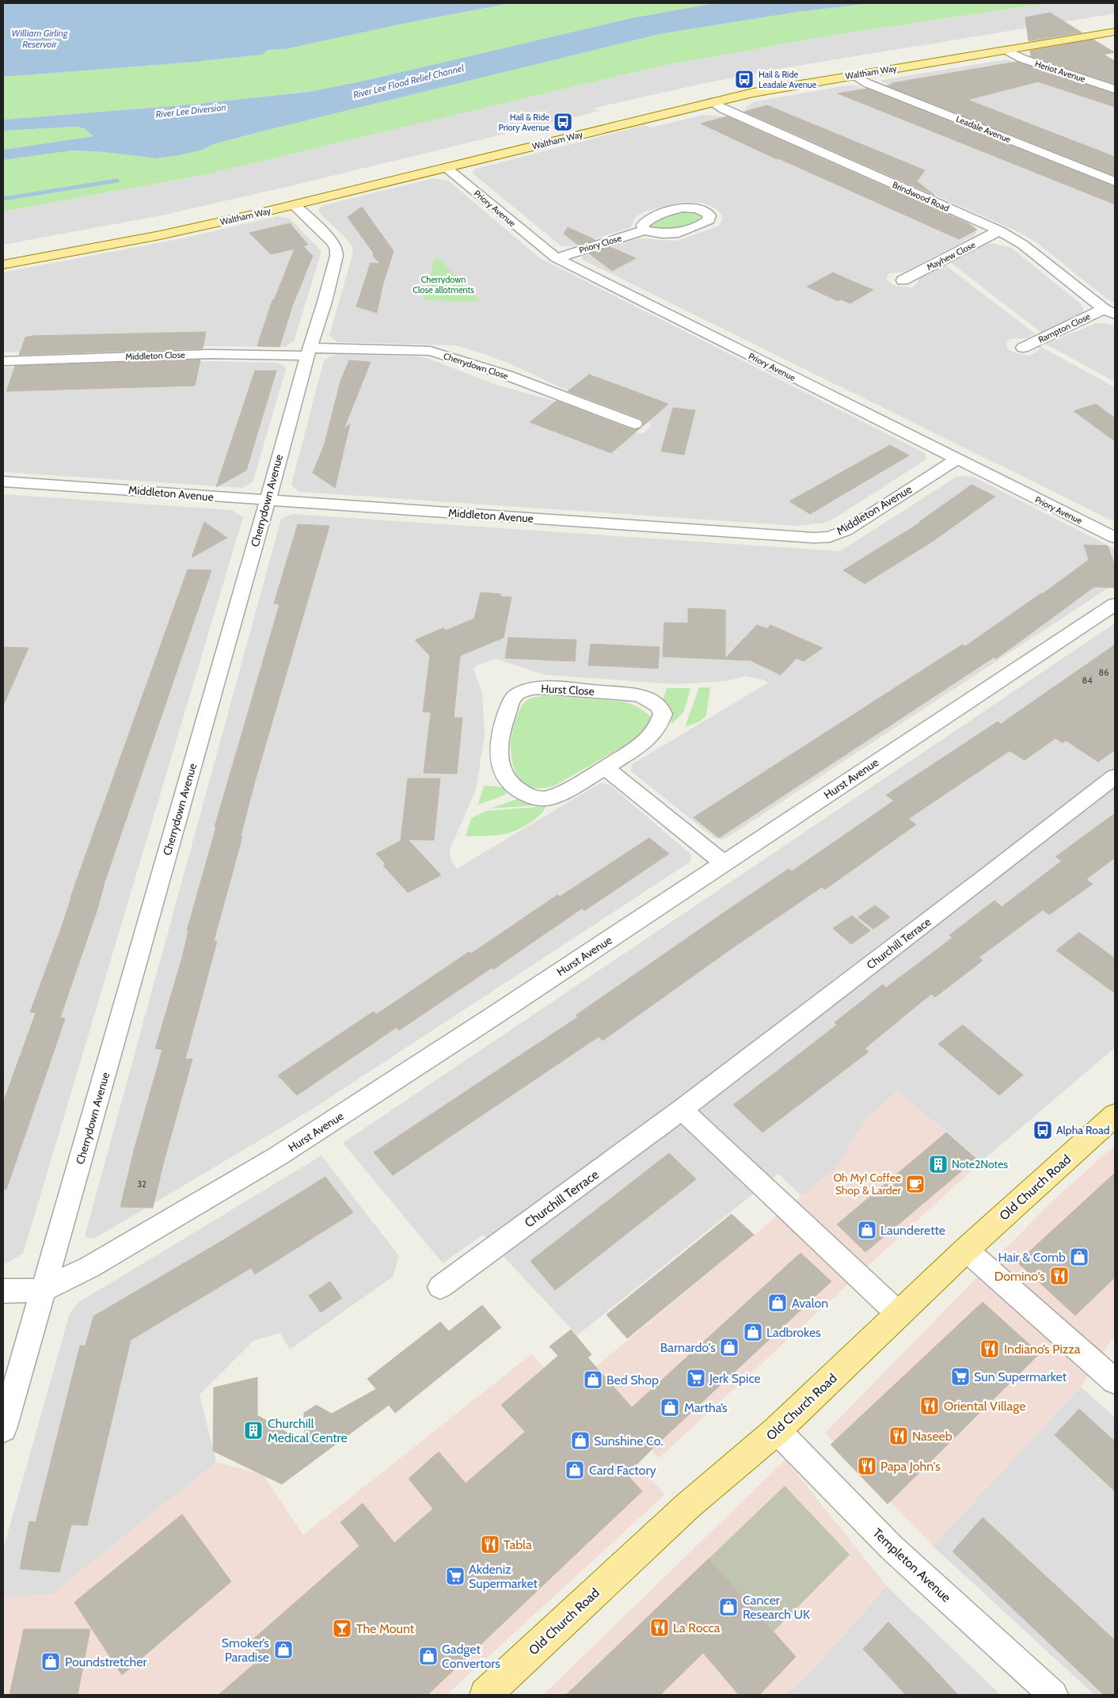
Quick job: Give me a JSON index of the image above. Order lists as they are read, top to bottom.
{
  "streets": {
    "main road": ["Waltham Way", "Old Church Road"],
    "street": [
      "Heriot Avenue",
      "Leadale Avenue",
      "Brindwood Road",
      "Priory Avenue",
      "Priory Close",
      "Mayhew Close",
      "Rampton Close",
      "Middleton Close",
      "Cherrydown Close",
      "Middleton Avenue",
      "Cherrydown Avenue",
      "Hurst Close",
      "Hurst Avenue",
      "Churchill Terrace",
      "Templeton Avenue"
    ]
  },
  "crossings": [
    ["Heriot Avenue", "Waltham Way"],
    ["Waltham Way", "Leadale Avenue"],
    ["Waltham Way", "Brindwood Road"],
    ["Waltham Way", "Priory Avenue"],
    ["Waltham Way", "Cherrydown Avenue"],
    ["Brindwood Road", "Mayhew Close"],
    ["Brindwood Road", "Rampton Close"],
    ["Priory Avenue", "Priory Close"],
    ["Priory Avenue", "Middleton Avenue"],
    ["Middleton Close", "Cherrydown Close"],
    ["Middleton Close", "Cherrydown Avenue"],
    ["Cherrydown Close", "Cherrydown Avenue"],
    ["Middleton Avenue", "Cherrydown Avenue"],
    ["Cherrydown Avenue", "Hurst Avenue"],
    ["Old Church Road", "Templeton Avenue"]
  ],
  "water": ["William Girling Reservoir", "River Lee Flood Relief Channel", "River Lee Diversion"],
  "parks": ["Cherrydown Close allotments"],
  "places": {
    "bus stop": ["Hail & Ride Leadale Avenue", "Hail & Ride Priory Avenue", "Alpha Road"],
    "building": ["Note2Notes", "Churchill Medical Centre"],
    "cafe": ["Oh My! Coffee Shop & Larder"],
    "shop": [
      "Launderette",
      "Hair & Comb",
      "Avalon",
      "Ladbrokes",
      "Barnardo's",
      "Bed Shop",
      "Martha’s",
      "Sunshine Co.",
      "Card Factory",
      "Cancer Research UK",
      "Smoker’s Paradise",
      "Gadget Convertors",
      "Poundstretcher"
    ],
    "restaurant": [
      "Domino's",
      "Indiano’s Pizza",
      "Oriental Village",
      "Naseeb",
      "Papa John's",
      "Tabla",
      "La Rocca"
    ],
    "supermarket": ["Sun Supermarket", "Jerk Spice", "Akdeniz Supermarket"],
    "bar": ["The Mount"]
  },
  "house_numbers": ["86", "84", "32"]
}
